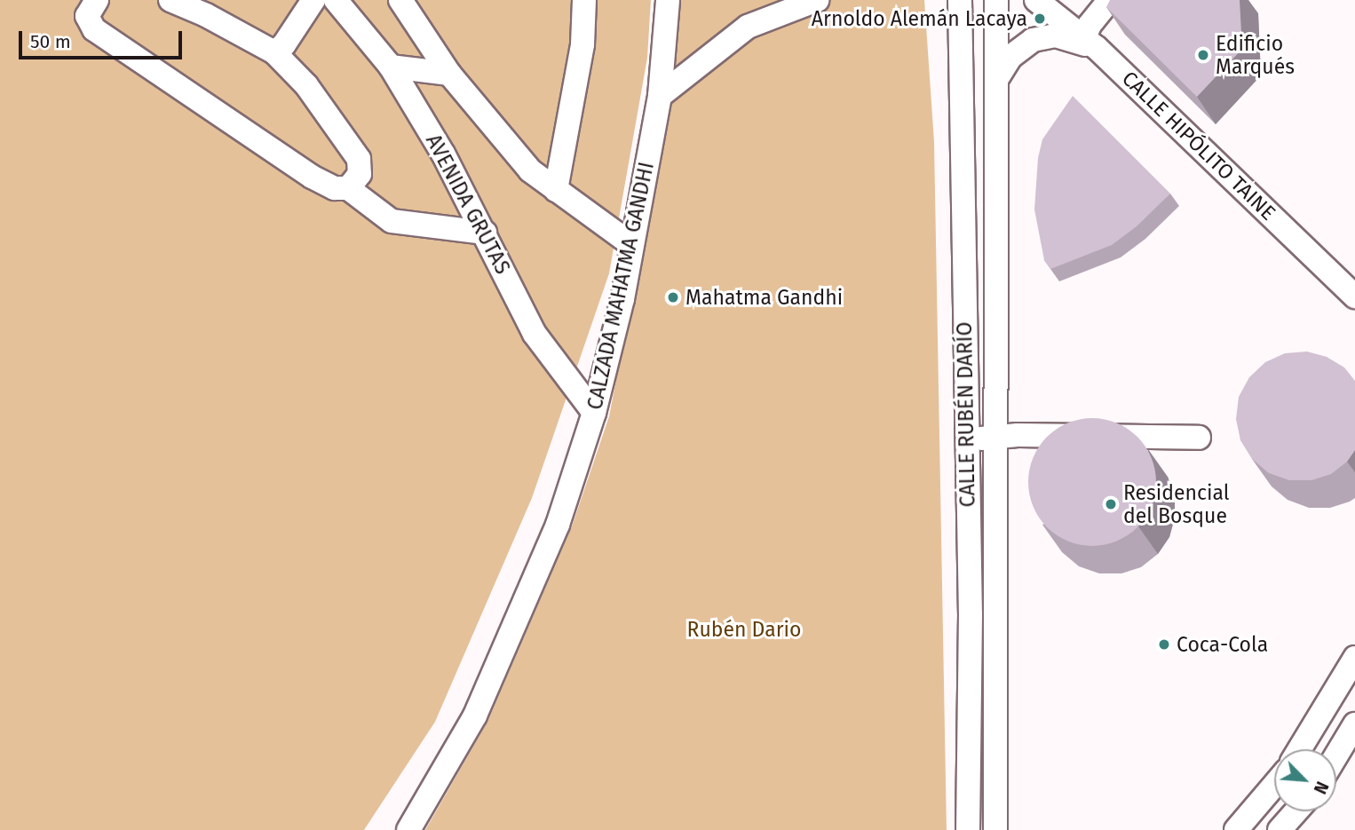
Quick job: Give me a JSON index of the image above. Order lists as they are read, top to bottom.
{
  "streets": {
    "street": [
      "CALLE HIPÓLITO TAINE",
      "AVENIDA GRUTAS",
      "CALZADA MAHATMA GANDHI",
      "CALLE RUBÉN DARÍO"
    ]
  },
  "crossings": [
    ["AVENIDA GRUTAS", "CALZADA MAHATMA GANDHI"]
  ],
  "parks": ["Rubén Dario"],
  "places": [
    "Arnoldo Alemán Lacaya",
    "Edificio Marqués",
    "Mahatma Gandhi",
    "Residencial del Bosque",
    "Coca-Cola"
  ],
  "scale_bar": "50 m",
  "north": "bottom right"
}
